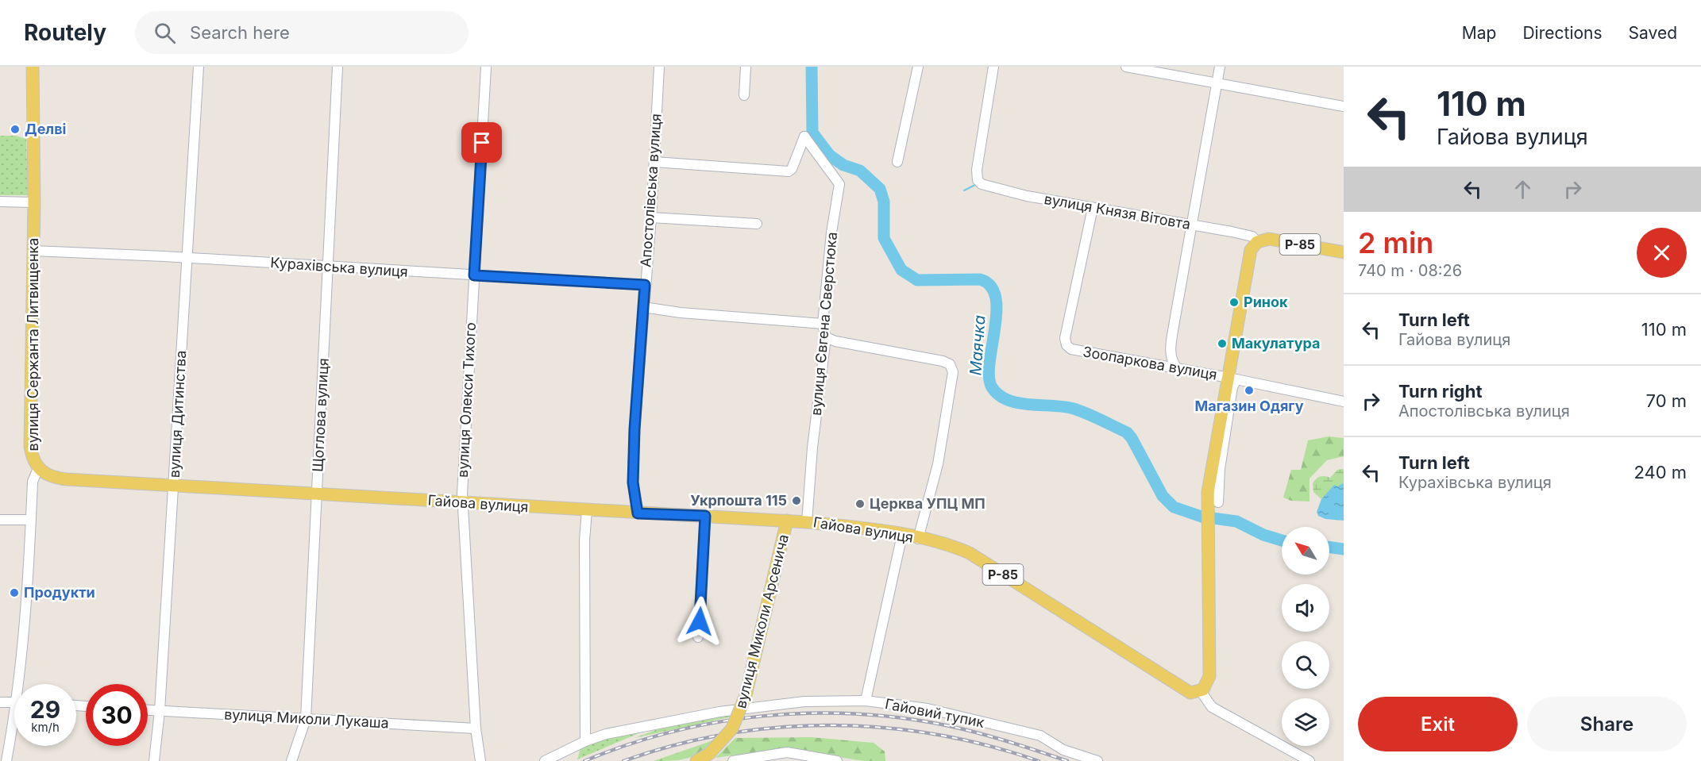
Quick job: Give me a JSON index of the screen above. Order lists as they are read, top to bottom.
{
  "streets": {
    "main road": [
      "вулиця Князя Вітовта",
      "Р-85",
      "вулиця Сержанта Литвищенка",
      "Гайова вулиця",
      "вулиця Миколи Арсенича"
    ],
    "street": [
      "Апостолівська вулиця",
      "Курахівська вулиця",
      "вулиця Євгена Сверстюка",
      "Зоопаркова вулиця",
      "вулиця Олекси Тихого",
      "вулиця Дитинства",
      "Щоглова вулиця",
      "Гайовий тупик",
      "вулиця Миколи Лукаша"
    ]
  },
  "crossings": [
    ["Апостолівська вулиця", "Курахівська вулиця"],
    ["Апостолівська вулиця", "вулиця Євгена Сверстюка"],
    ["Апостолівська вулиця", "Гайова вулиця"],
    ["вулиця Князя Вітовта", "Зоопаркова вулиця"],
    ["Курахівська вулиця", "вулиця Сержанта Литвищенка"],
    ["Курахівська вулиця", "вулиця Олекси Тихого"],
    ["Курахівська вулиця", "вулиця Дитинства"],
    ["Курахівська вулиця", "Щоглова вулиця"],
    ["вулиця Євгена Сверстюка", "Гайова вулиця"],
    ["вулиця Сержанта Литвищенка", "Гайова вулиця"],
    ["вулиця Олекси Тихого", "Гайова вулиця"],
    ["вулиця Олекси Тихого", "вулиця Миколи Лукаша"],
    ["вулиця Дитинства", "Гайова вулиця"],
    ["вулиця Дитинства", "вулиця Миколи Лукаша"],
    ["Щоглова вулиця", "Гайова вулиця"],
    ["Щоглова вулиця", "вулиця Миколи Лукаша"],
    ["Гайова вулиця", "вулиця Миколи Арсенича"]
  ],
  "water": ["Маячка"],
  "places": [
    "Делві",
    "Ринок",
    "Макулатура",
    "Магазин Одягу",
    "Укрпошта 115",
    "Церква УПЦ МП",
    "Продукти"
  ],
  "north": "top left",
  "page": {
    "header": "Routely",
    "search": "Search here",
    "nav": ["Map", "Directions", "Saved"],
    "turn": ["110 m", "Гайова вулиця"],
    "heading": ["2 min", "740 m · 08:26"],
    "list": [
      {
        "name": "Turn left",
        "note": "Гайова вулиця",
        "value": "110 m"
      },
      {
        "name": "Turn right",
        "note": "Апостолівська вулиця",
        "value": "70 m"
      },
      {
        "name": "Turn left",
        "note": "Курахівська вулиця",
        "value": "240 m"
      }
    ],
    "speed": "29 km/h",
    "limit": "30",
    "buttons": ["Exit", "Share"]
  }
}
